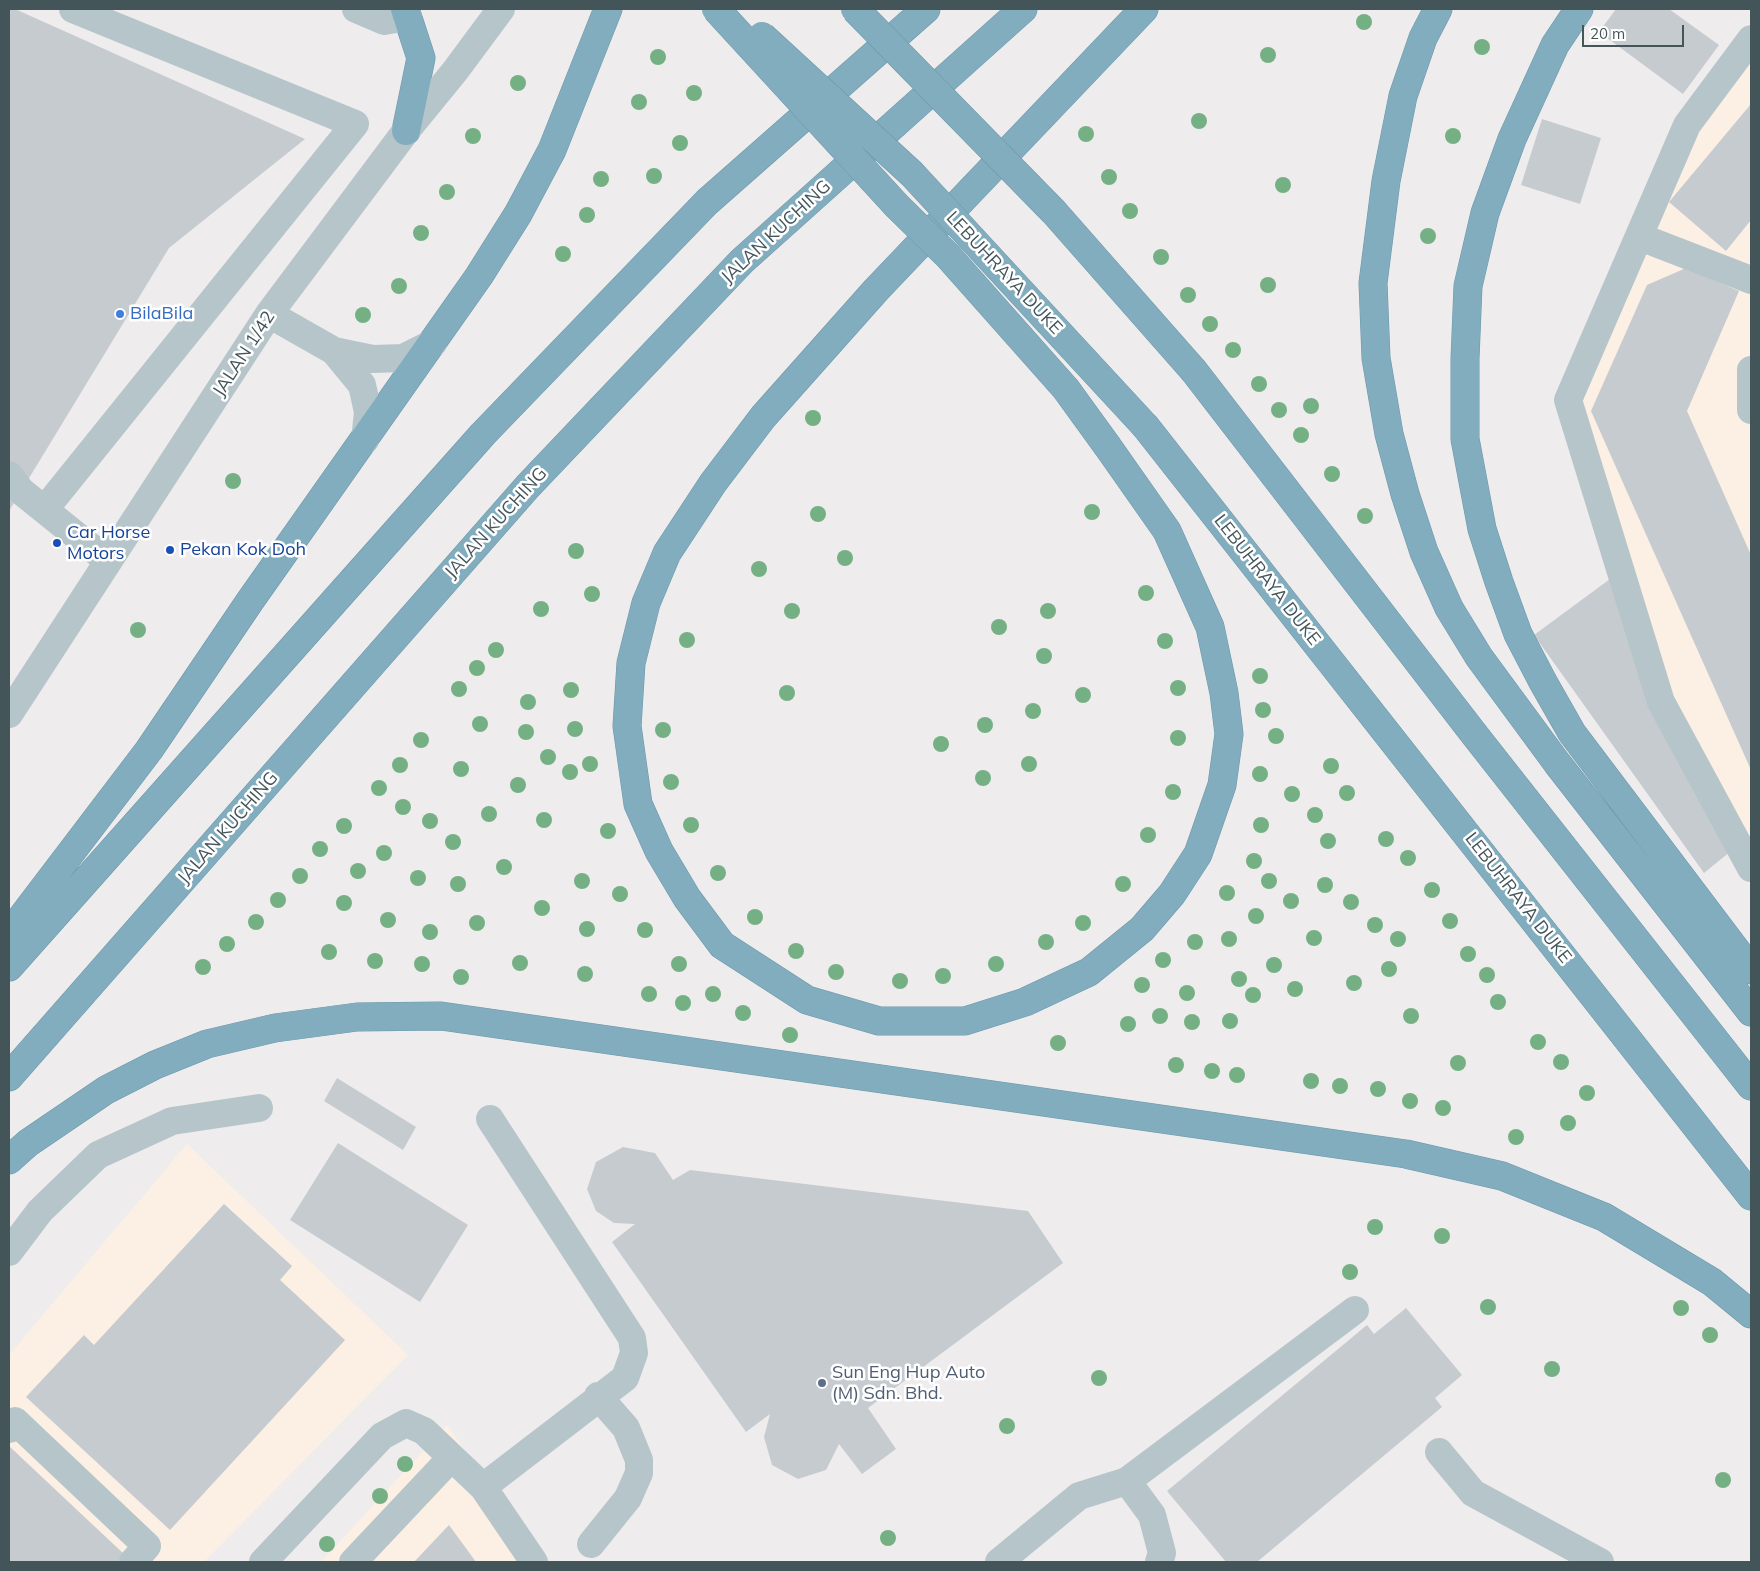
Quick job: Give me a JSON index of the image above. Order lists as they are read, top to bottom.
{
  "streets": {
    "highway": ["JALAN KUCHING", "LEBUHRAYA DUKE"],
    "street": ["JALAN 1/42"]
  },
  "places": [
    "BilaBila",
    "Car Horse Motors",
    "Pekan Kok Doh",
    "Sun Eng Hup Auto (M) Sdn. Bhd."
  ],
  "scale_bar": "20 m"
}
